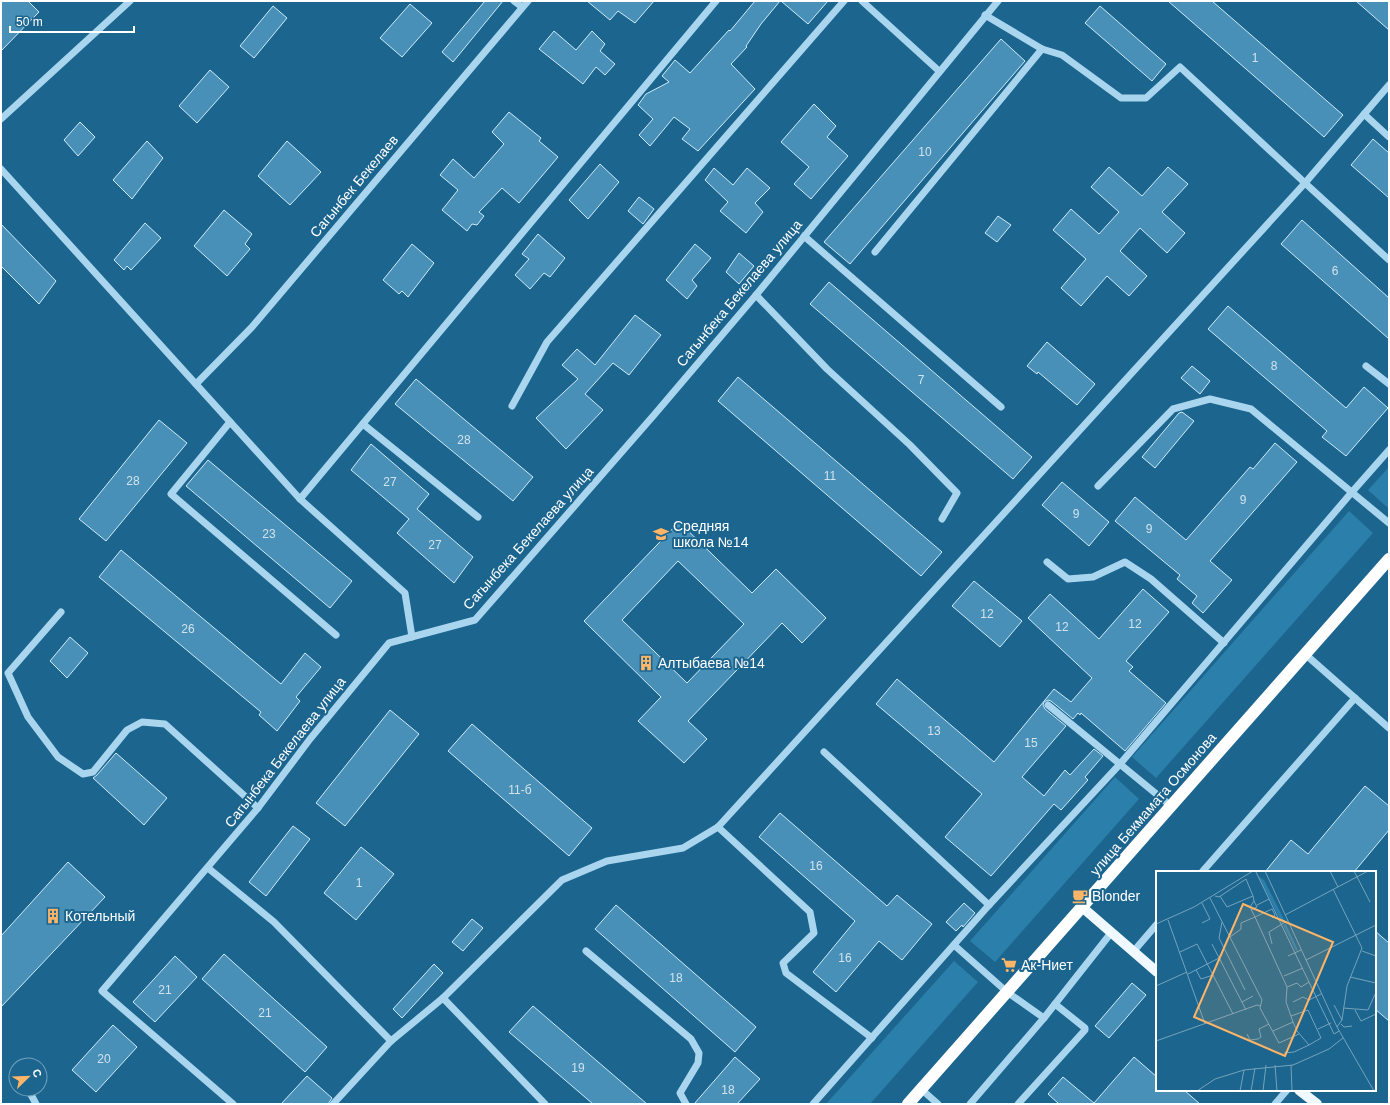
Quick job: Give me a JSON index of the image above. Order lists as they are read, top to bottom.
{
  "streets": {
    "highway": ["улица Бекмамата Осмонова"],
    "street": ["Сагынбек Бекелаев", "Сагынбека Бекелаева улица"]
  },
  "places": {
    "school or university": ["Средняя школа №14"],
    "building": ["Алтыбаева №14", "Котельный"],
    "cafe": ["Blonder"],
    "supermarket": ["Ак-Ниет"]
  },
  "house_numbers": [
    "1",
    "10",
    "6",
    "8",
    "7",
    "28",
    "11",
    "28",
    "27",
    "9",
    "9",
    "9",
    "23",
    "27",
    "12",
    "12",
    "12",
    "26",
    "13",
    "15",
    "11-б",
    "16",
    "1",
    "16",
    "18",
    "21",
    "21",
    "20",
    "19",
    "18"
  ],
  "scale_bar": "50 m",
  "north": "top right"
}
